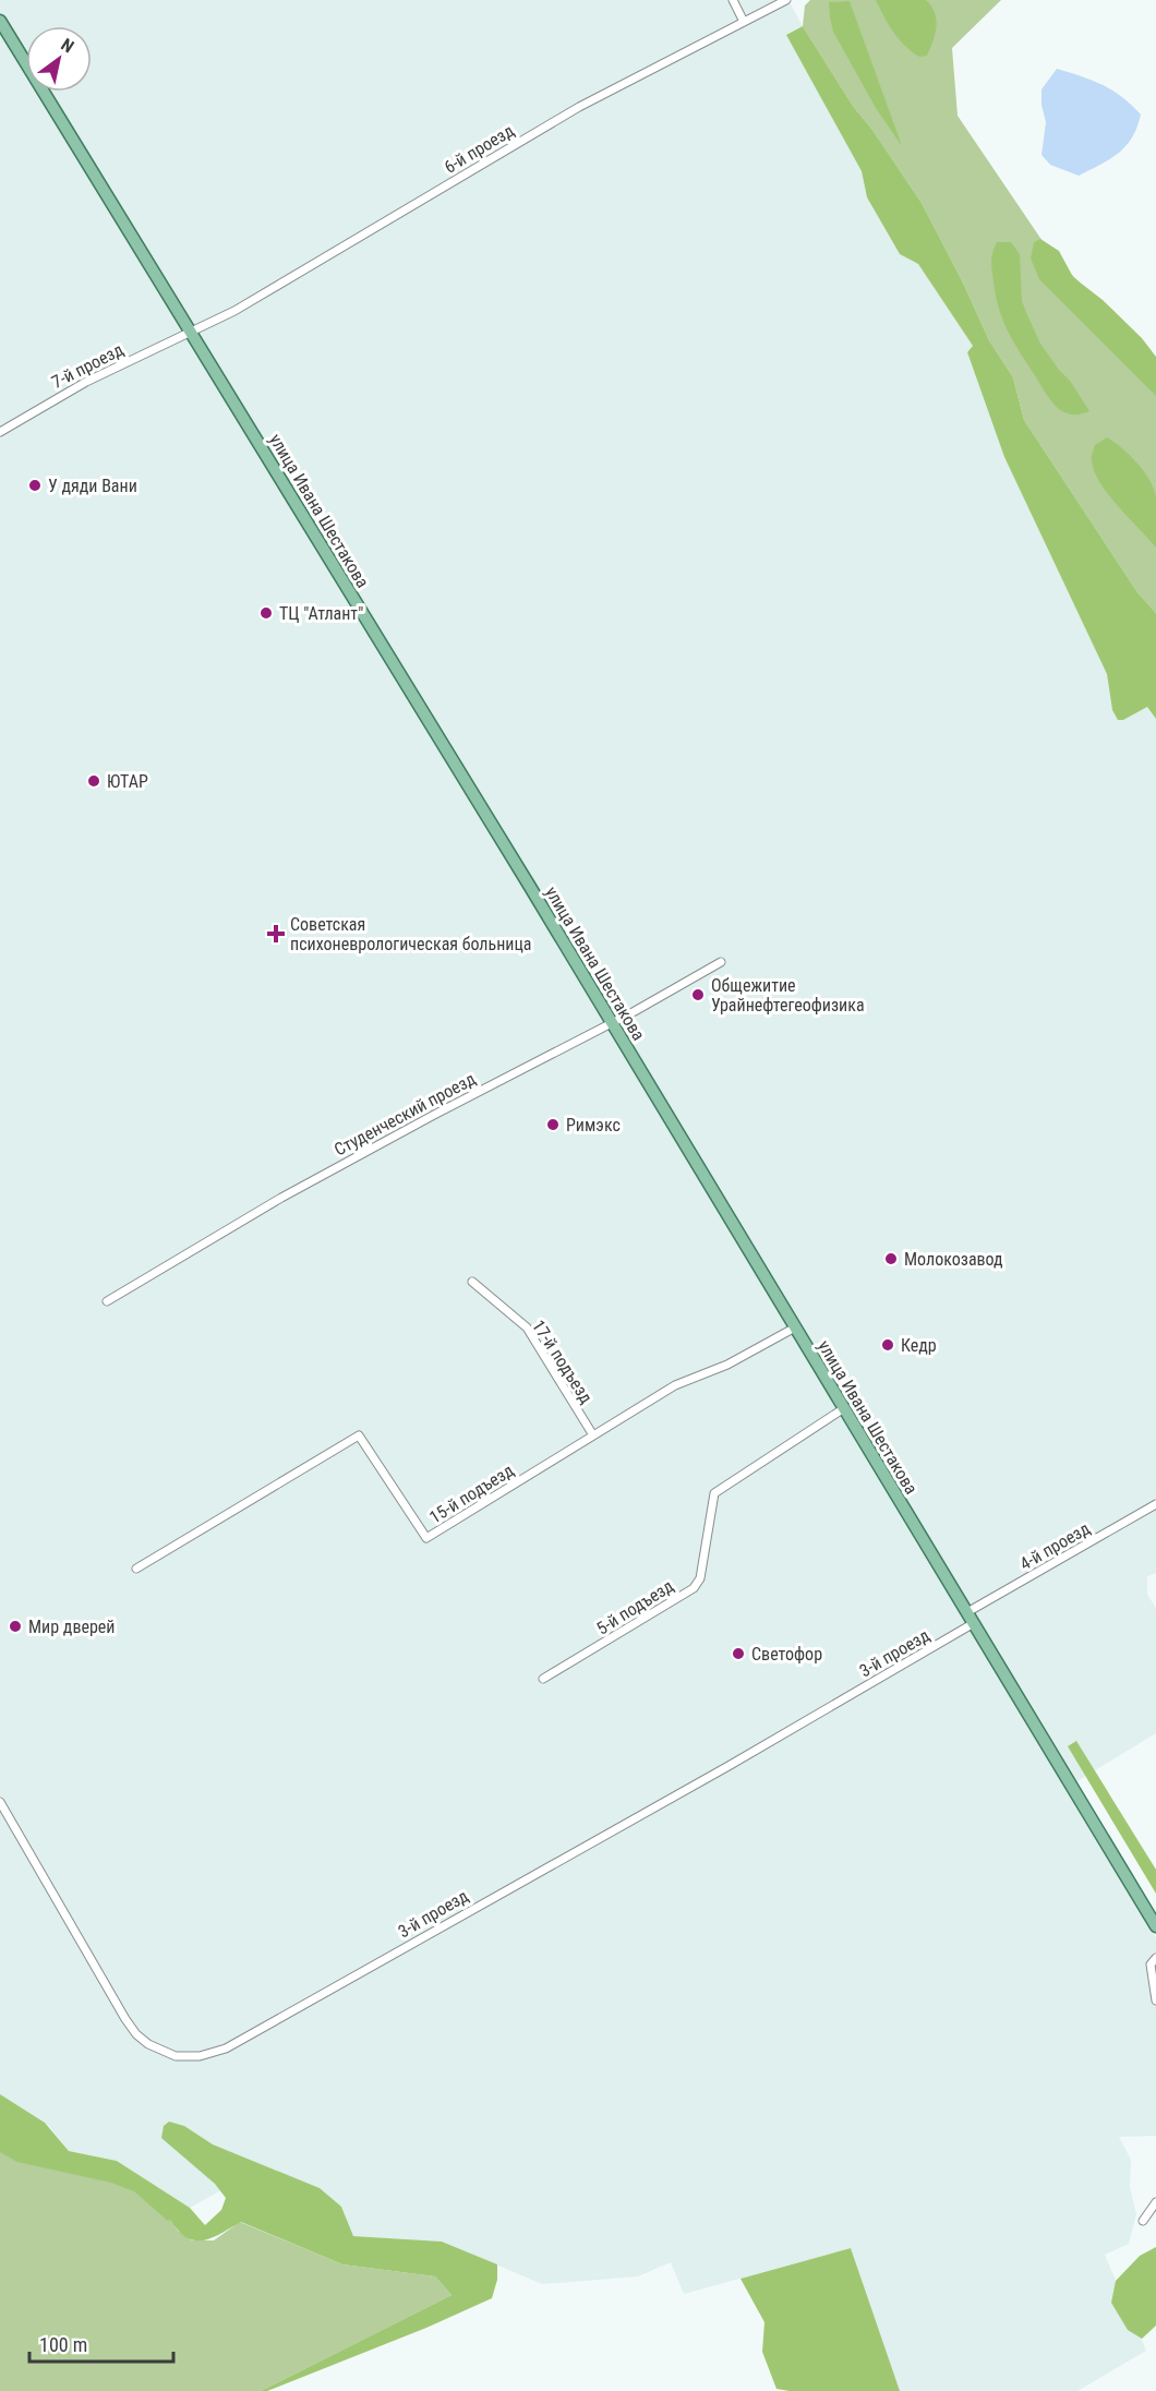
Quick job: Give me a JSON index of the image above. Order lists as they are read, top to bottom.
{
  "streets": {
    "main road": ["улица Ивана Шестакова"],
    "street": [
      "6-й проезд",
      "7-й проезд",
      "Студенческий проезд",
      "17-й подъезд",
      "15-й подъезд",
      "4-й проезд",
      "5-й подъезд",
      "3-й проезд"
    ]
  },
  "crossings": [
    ["6-й проезд", "7-й проезд"],
    ["6-й проезд", "улица Ивана Шестакова"],
    ["7-й проезд", "улица Ивана Шестакова"],
    ["улица Ивана Шестакова", "Студенческий проезд"],
    ["улица Ивана Шестакова", "15-й подъезд"],
    ["улица Ивана Шестакова", "4-й проезд"],
    ["улица Ивана Шестакова", "5-й подъезд"],
    ["улица Ивана Шестакова", "3-й проезд"],
    ["17-й подъезд", "15-й подъезд"]
  ],
  "places": {
    "other": [
      "У дяди Вани",
      "ТЦ \"Атлант\"",
      "ЮТАР",
      "Общежитие Урайнефтегеофизика",
      "Римэкс",
      "Молокозавод",
      "Кедр",
      "Мир дверей",
      "Светофор"
    ],
    "health": ["Советская психоневрологическая больница"]
  },
  "scale_bar": "100 m",
  "north": "top right"
}
